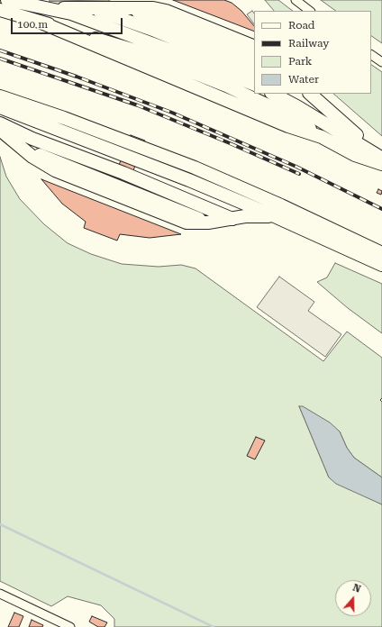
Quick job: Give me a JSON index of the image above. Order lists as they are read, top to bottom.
{
  "legend": [
    "Road",
    "Railway",
    "Park",
    "Water"
  ],
  "scale_bar": "100 m",
  "north": "top"
}
